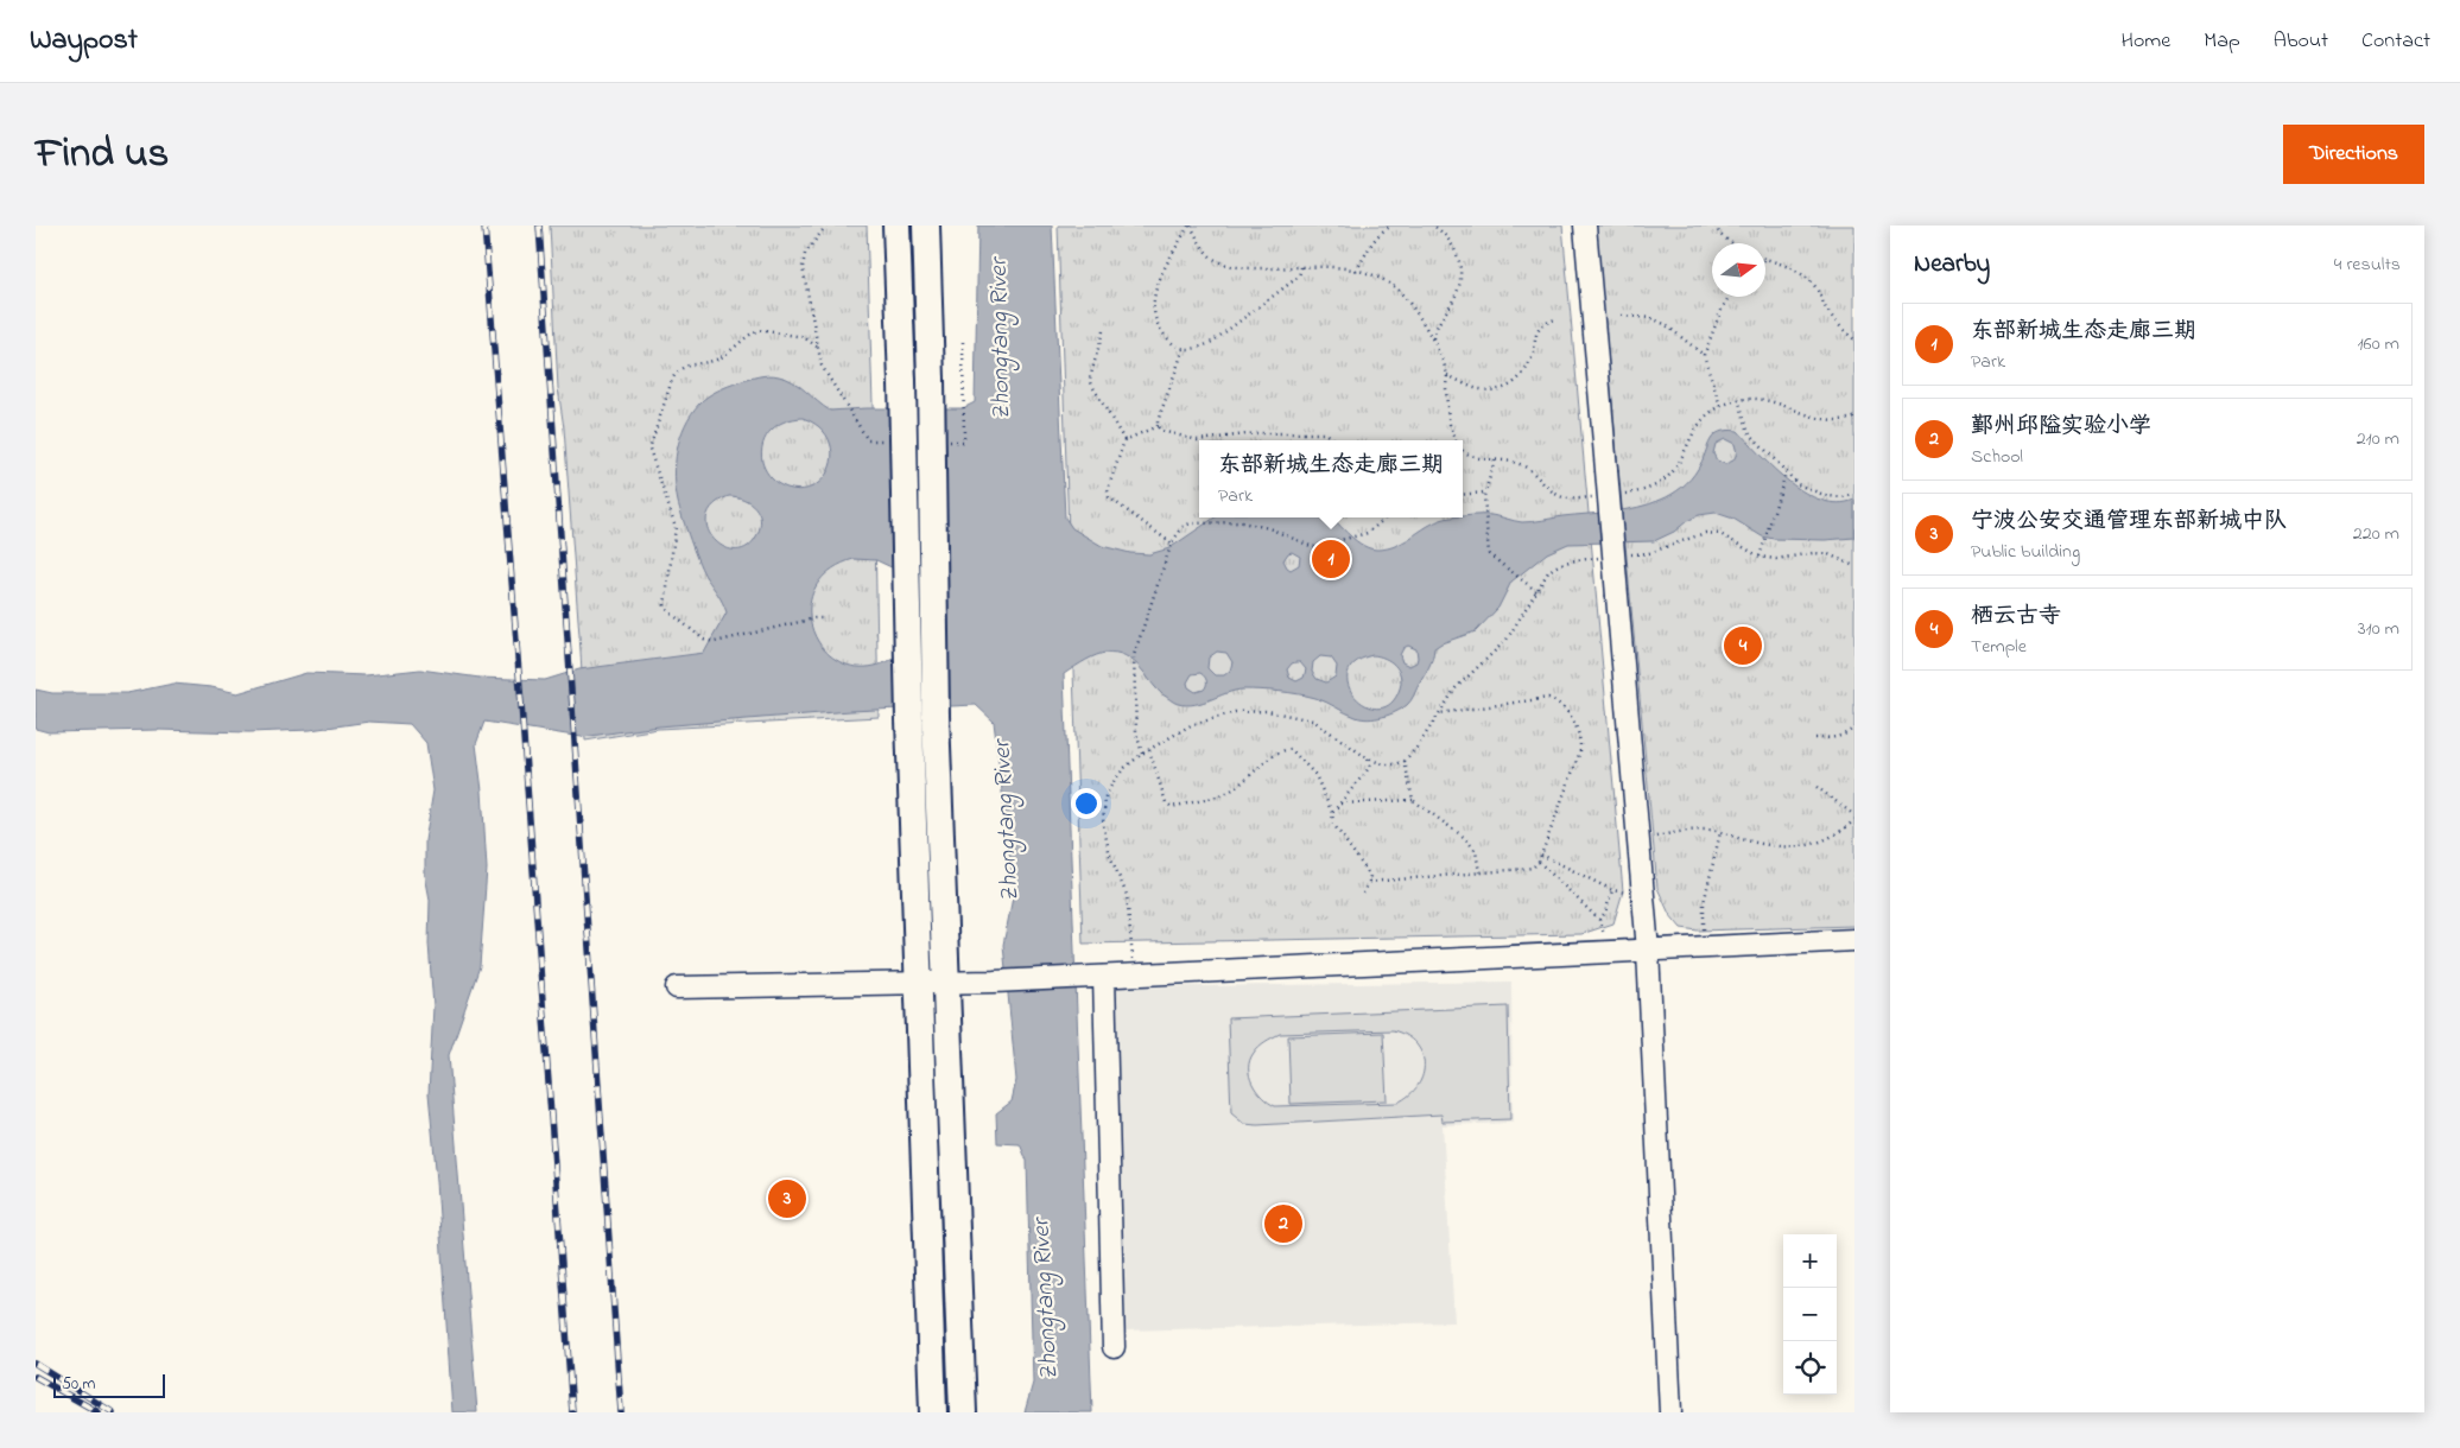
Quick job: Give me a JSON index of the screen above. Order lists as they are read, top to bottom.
{
  "water": ["Zhongtang River"],
  "scale_bar": "50 m",
  "north": "right",
  "page": {
    "header": "Waypost",
    "nav": [
      "Home",
      "Map",
      "About",
      "Contact"
    ],
    "title": "Find us",
    "buttons": "Directions",
    "heading": ["Nearby", "4 results"],
    "list": [
      {
        "mark": "1",
        "name": "东部新城生态走廊三期",
        "note": "Park",
        "value": "160 m"
      },
      {
        "mark": "2",
        "name": "鄞州邱隘实验小学",
        "note": "School",
        "value": "210 m"
      },
      {
        "mark": "3",
        "name": "宁波公安交通管理东部新城中队",
        "note": "Public building",
        "value": "220 m"
      },
      {
        "mark": "4",
        "name": "栖云古寺",
        "note": "Temple",
        "value": "310 m"
      }
    ],
    "popup": ["东部新城生态走廊三期", "Park"],
    "pins": [
      "1",
      "4",
      "3",
      "2"
    ],
    "map_buttons": ["+", "−"],
    "scale": "50 m"
  }
}
